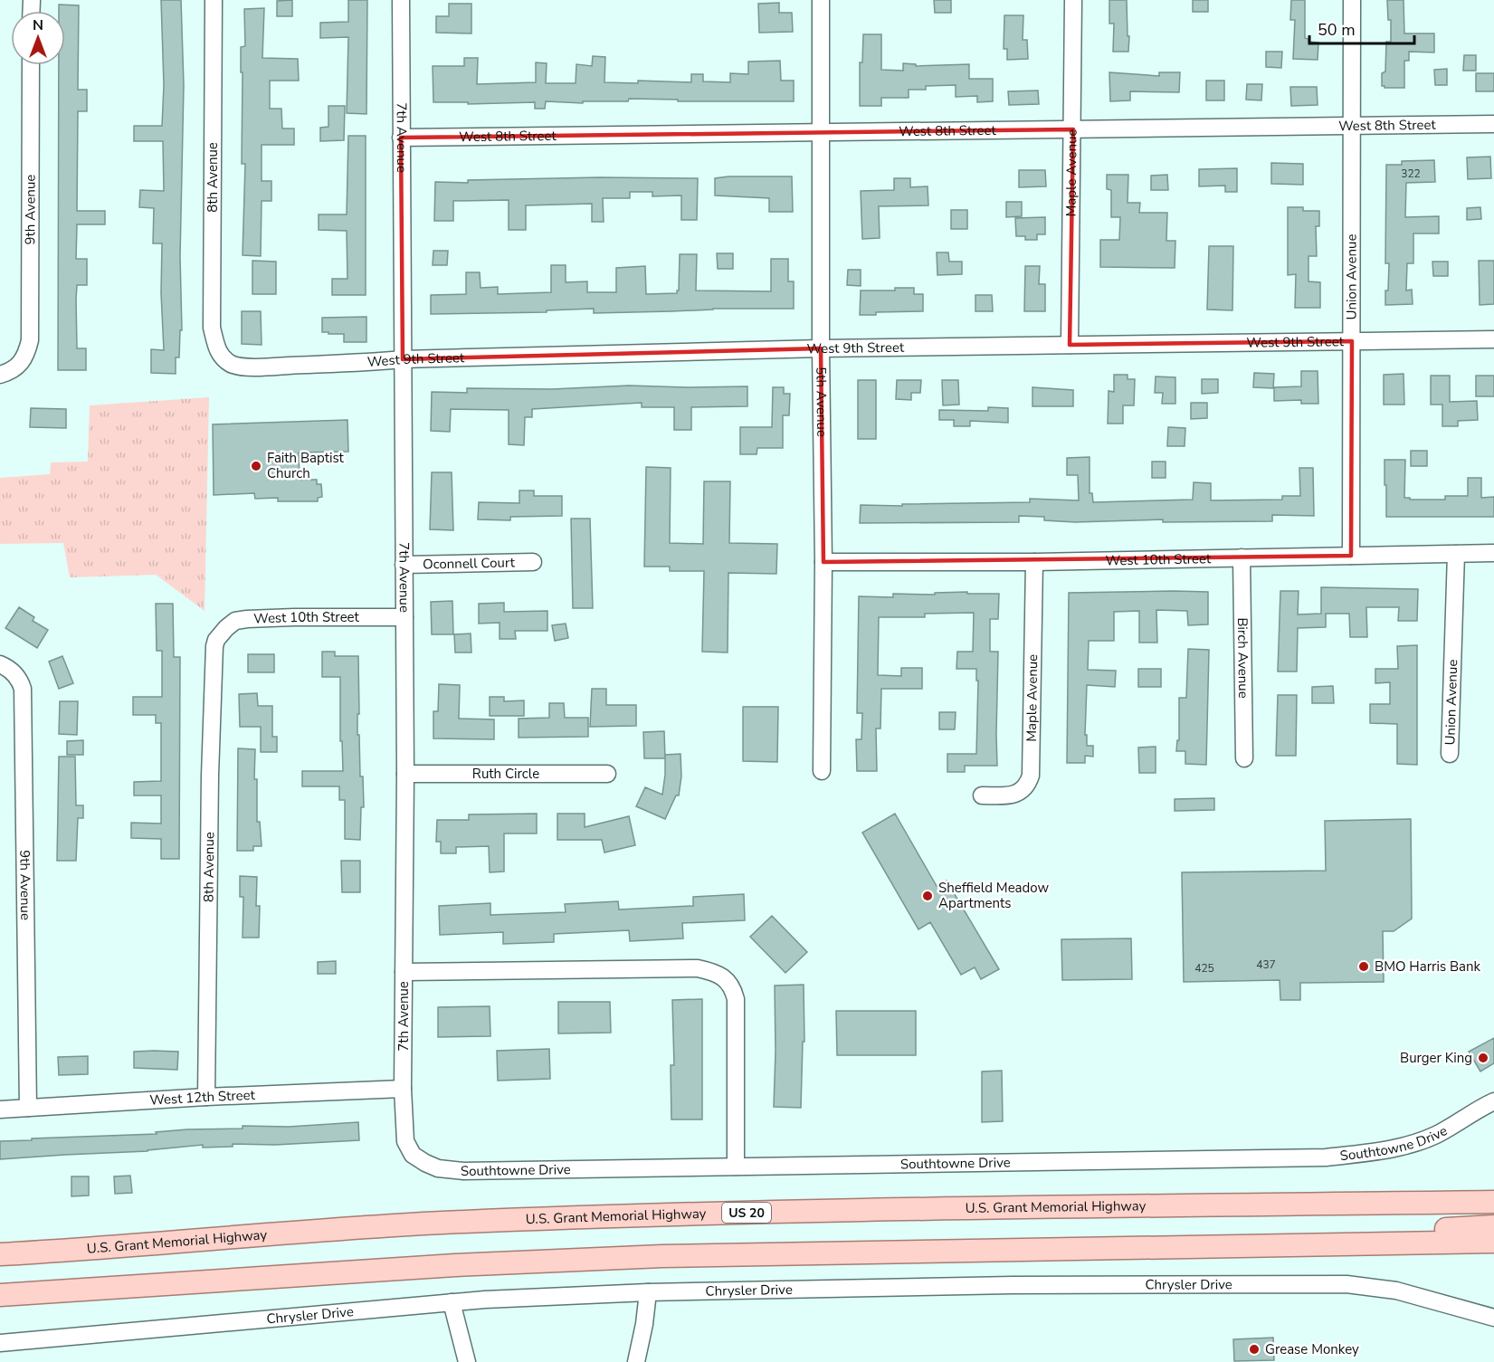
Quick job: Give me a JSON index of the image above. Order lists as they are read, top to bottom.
{
  "streets": {
    "main road": ["U.S. Grant Memorial Highway", "US 20"],
    "street": [
      "West 8th Street",
      "7th Avenue",
      "Maple Avenue",
      "8th Avenue",
      "9th Avenue",
      "Union Avenue",
      "West 9th Street",
      "5th Avenue",
      "West 10th Street",
      "Oconnell Court",
      "Birch Avenue",
      "Ruth Circle",
      "West 12th Street",
      "Southtowne Drive",
      "Chrysler Drive"
    ]
  },
  "crossings": [
    ["West 8th Street", "7th Avenue"],
    ["West 8th Street", "Maple Avenue"],
    ["West 8th Street", "Union Avenue"],
    ["West 8th Street", "5th Avenue"],
    ["7th Avenue", "West 9th Street"],
    ["7th Avenue", "West 10th Street"],
    ["7th Avenue", "Oconnell Court"],
    ["7th Avenue", "Ruth Circle"],
    ["7th Avenue", "West 12th Street"],
    ["7th Avenue", "Southtowne Drive"],
    ["Maple Avenue", "West 9th Street"],
    ["Maple Avenue", "West 10th Street"],
    ["8th Avenue", "West 9th Street"],
    ["8th Avenue", "West 10th Street"],
    ["8th Avenue", "West 12th Street"],
    ["9th Avenue", "West 12th Street"],
    ["Union Avenue", "West 9th Street"],
    ["Union Avenue", "West 10th Street"],
    ["West 9th Street", "5th Avenue"],
    ["5th Avenue", "West 10th Street"],
    ["West 10th Street", "Birch Avenue"]
  ],
  "places": [
    "Faith Baptist Church",
    "Sheffield Meadow Apartments",
    "BMO Harris Bank",
    "Burger King",
    "Grease Monkey"
  ],
  "house_numbers": ["322", "437", "425"],
  "scale_bar": "50 m",
  "north": "top"
}
